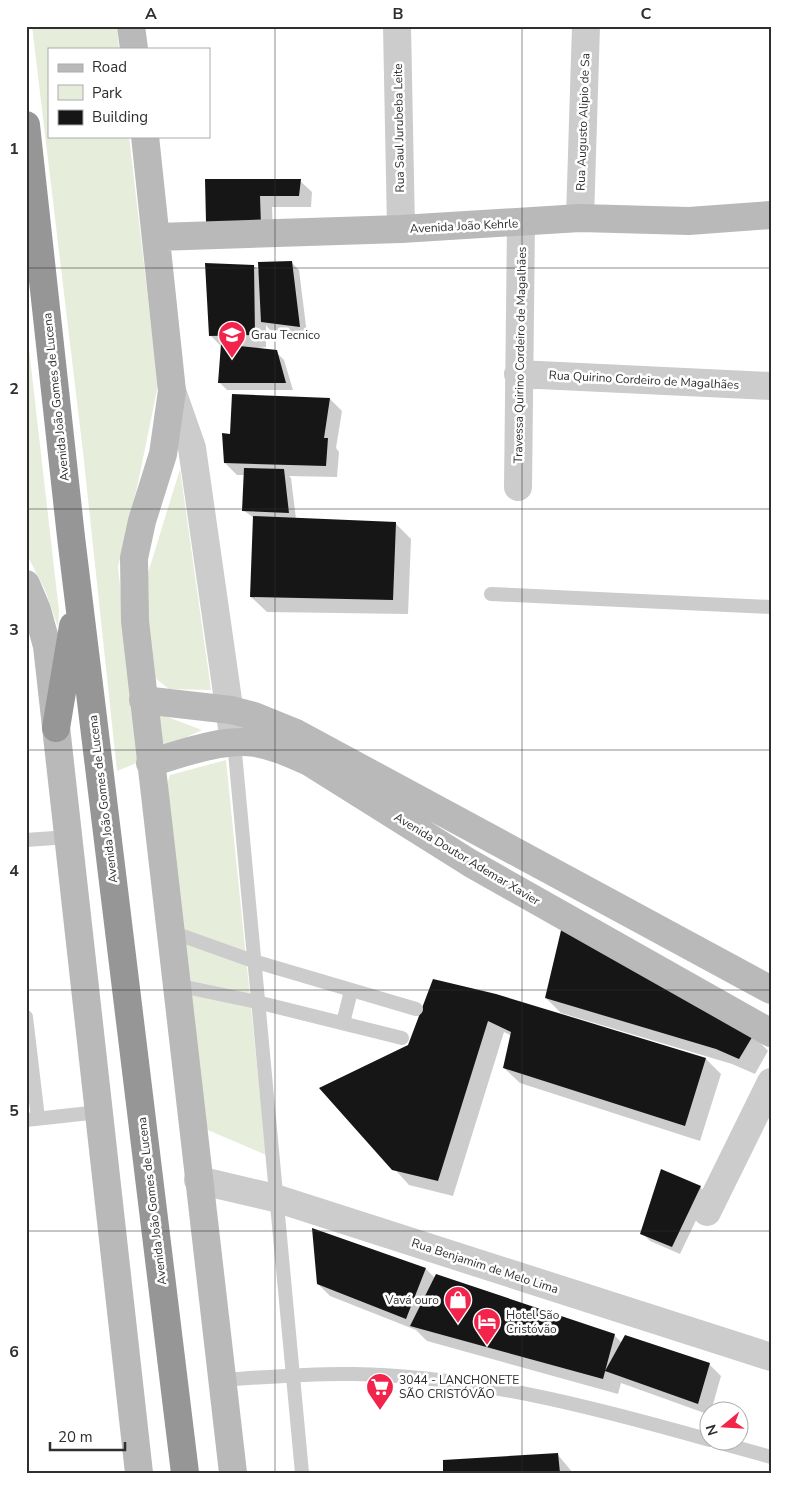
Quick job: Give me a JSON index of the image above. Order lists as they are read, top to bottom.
{
  "streets": {
    "highway": ["Avenida João Gomes de Lucena"],
    "main road": ["Avenida João Kehrle", "Avenida Doutor Ademar Xavier"],
    "street": [
      "Rua Augusto Alipio de Sa",
      "Rua Saul Jurubeba Leite",
      "Travessa Quirino Cordeiro de Magalhães",
      "Rua Quirino Cordeiro de Magalhães",
      "Rua Benjamim de Melo Lima"
    ]
  },
  "crossings": [
    ["Rua Augusto Alipio de Sa", "Avenida João Kehrle"],
    ["Rua Saul Jurubeba Leite", "Avenida João Kehrle"],
    ["Avenida João Kehrle", "Travessa Quirino Cordeiro de Magalhães"],
    ["Travessa Quirino Cordeiro de Magalhães", "Rua Quirino Cordeiro de Magalhães"]
  ],
  "places": {
    "school or university": ["Grau Tecnico"],
    "shop": ["Vavá ouro"],
    "hotel": ["Hotel São Cristóvão"],
    "supermarket": ["3044 - LANCHONETE SÃO CRISTÓVÃO"]
  },
  "legend": ["Road", "Park", "Building"],
  "scale_bar": "20 m",
  "north": "left",
  "grid": {
    "columns": ["A", "B", "C"],
    "rows": [
      "1",
      "2",
      "3",
      "4",
      "5",
      "6"
    ]
  }
}
